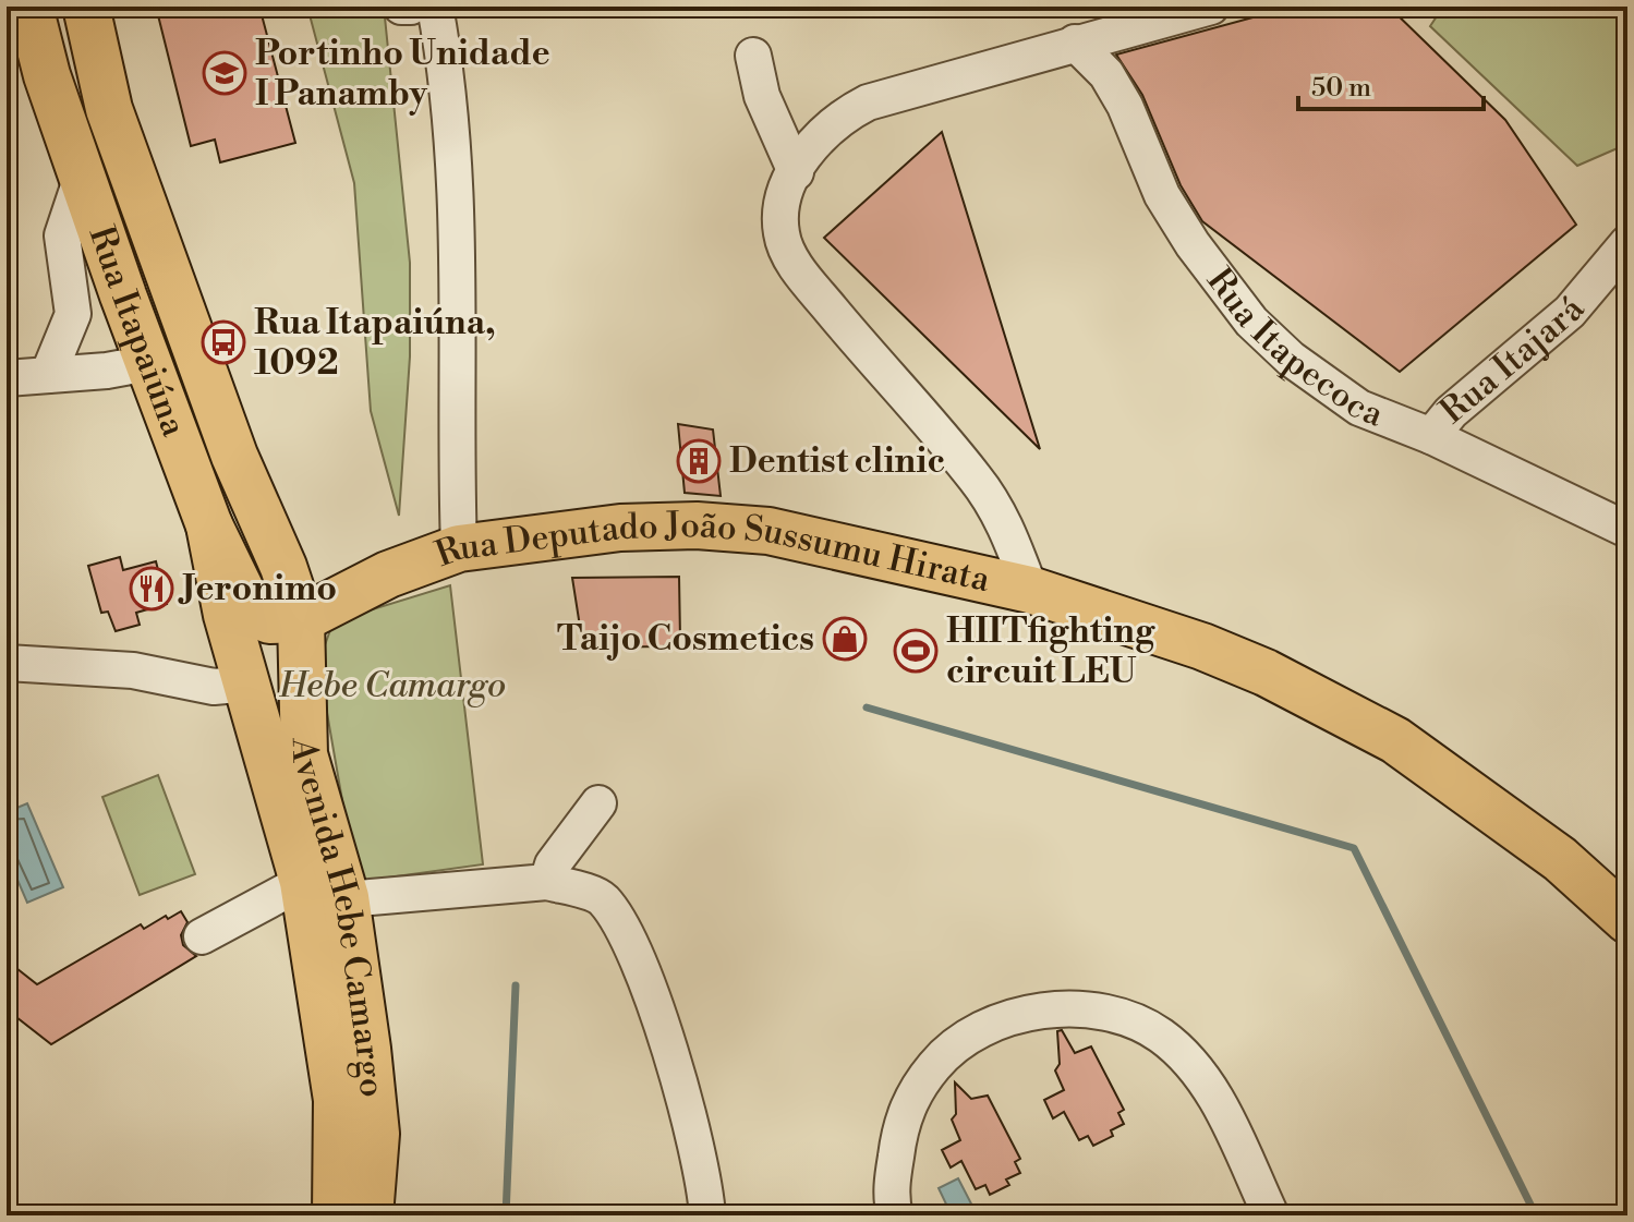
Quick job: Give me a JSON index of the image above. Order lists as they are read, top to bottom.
{
  "streets": {
    "main road": ["Rua Itapaiúna", "Rua Deputado João Sussumu Hirata", "Avenida Hebe Camargo"],
    "street": ["Rua Itapecoca", "Rua Itajará"]
  },
  "crossings": [
    ["Rua Itapaiúna", "Rua Deputado João Sussumu Hirata"],
    ["Rua Itapaiúna", "Avenida Hebe Camargo"],
    ["Rua Itapecoca", "Rua Itajará"],
    ["Rua Deputado João Sussumu Hirata", "Avenida Hebe Camargo"]
  ],
  "parks": ["Hebe Camargo"],
  "places": {
    "school or university": ["Portinho Unidade I Panamby"],
    "bus stop": ["Rua Itapaiúna, 1092"],
    "building": ["Dentist clinic"],
    "restaurant": ["Jeronimo"],
    "shop": ["Taijo Cosmetics"],
    "sports": ["HIITfighting circuit LEU"]
  },
  "scale_bar": "50 m"
}
